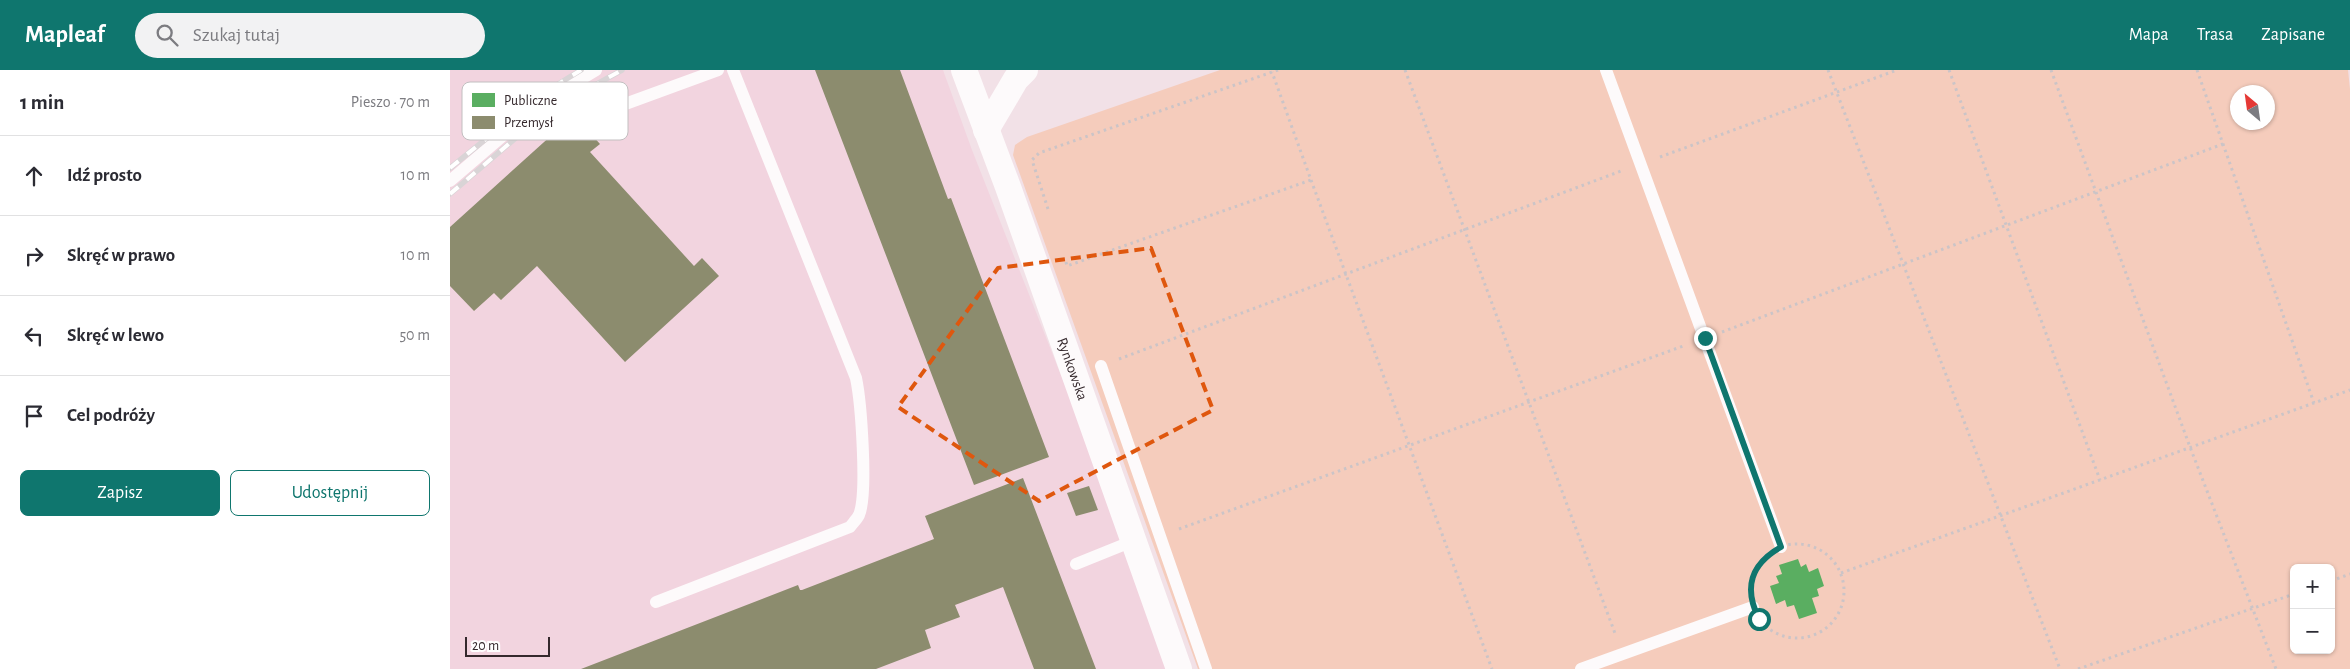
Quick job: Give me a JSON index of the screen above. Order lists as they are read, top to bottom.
{
  "streets": {
    "street": ["Rynkowska"]
  },
  "legend": ["Publiczne", "Przemysł"],
  "scale_bar": "20 m",
  "north": "top left",
  "page": {
    "header": "Mapleaf",
    "search": "Szukaj tutaj",
    "nav": ["Mapa", "Trasa", "Zapisane"],
    "heading": ["1 min", "Pieszo · 70 m"],
    "list": [
      ["Idź prosto", "10 m"],
      ["Skręć w prawo", "10 m"],
      ["Skręć w lewo", "50 m"],
      "Cel podróży"
    ],
    "buttons": ["Zapisz", "Udostępnij"],
    "map_buttons": ["+", "−"],
    "scale": "20 m"
  }
}
